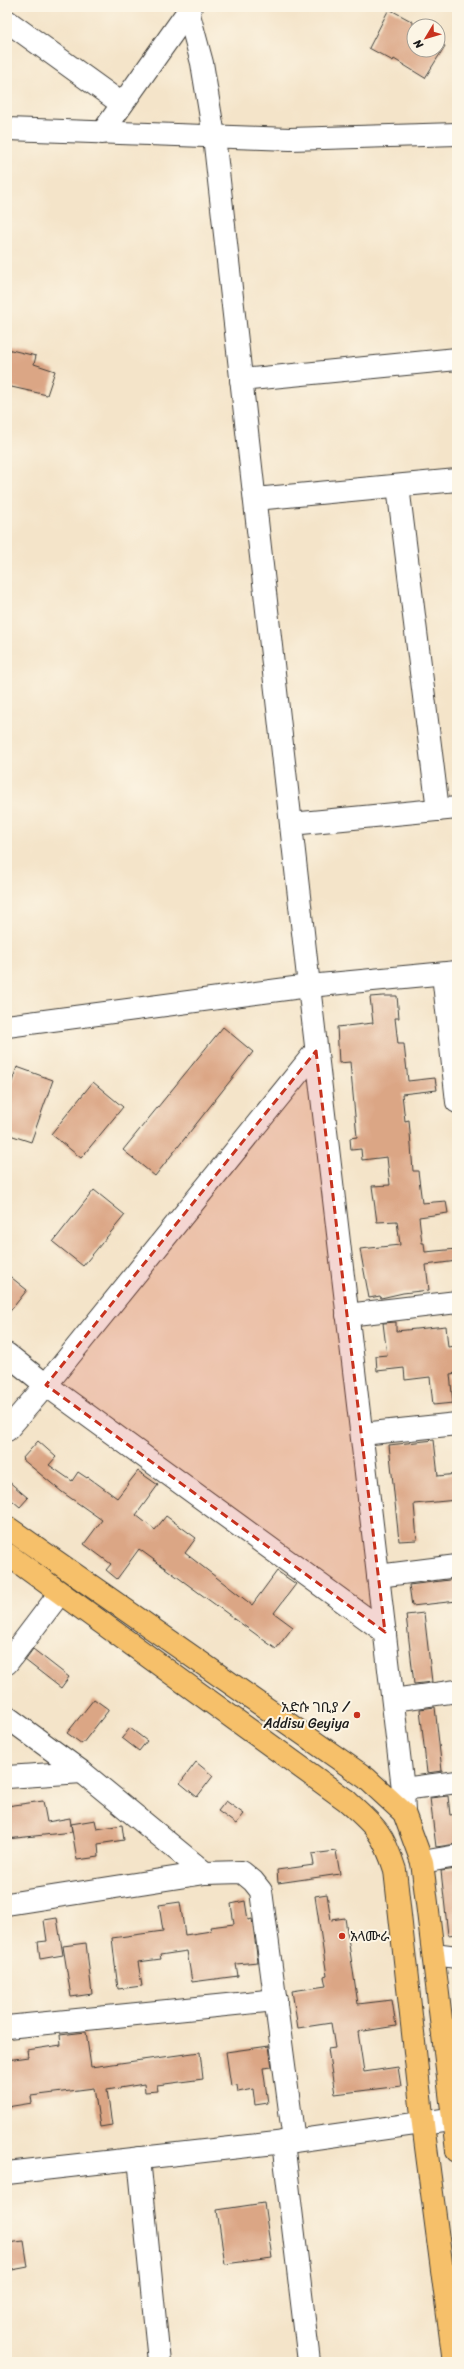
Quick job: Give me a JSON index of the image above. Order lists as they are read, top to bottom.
{
  "places": ["አድሱ ገቢያ / Addisu Geyiya", "አላሙራ"],
  "north": "bottom left"
}
